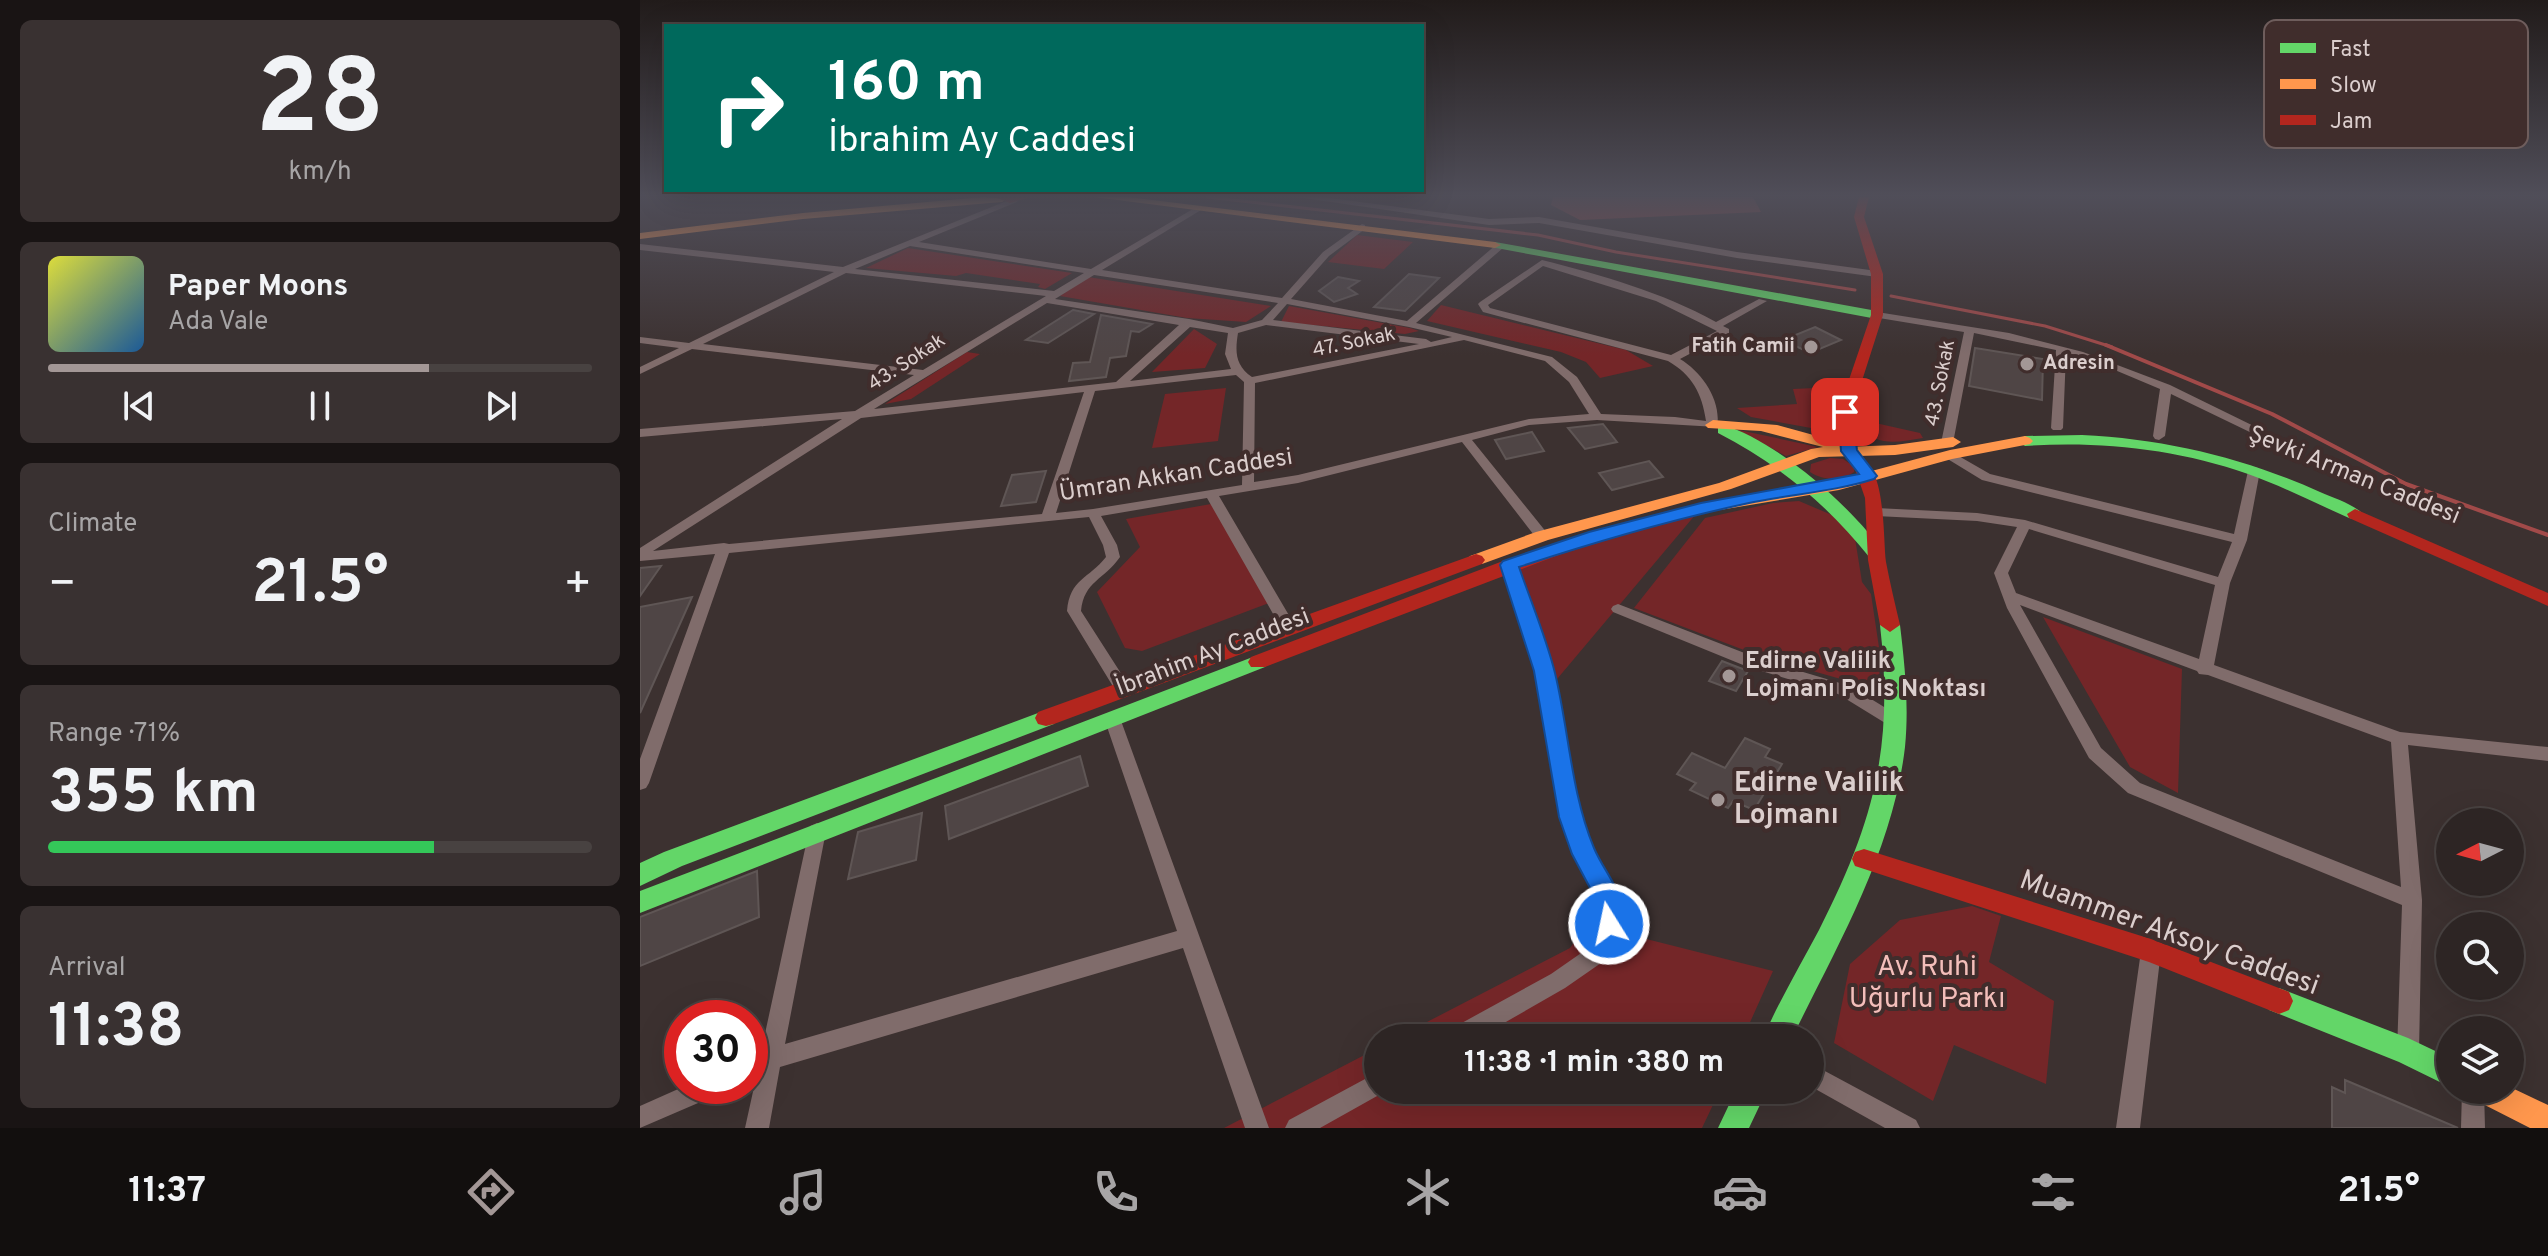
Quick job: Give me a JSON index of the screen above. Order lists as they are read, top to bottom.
{
  "streets": {
    "main road": ["Şevki Arman Caddesi", "İbrahim Ay Caddesi", "Muammer Aksoy Caddesi"],
    "street": ["47. Sokak", "43. Sokak", "Ümran Akkan Caddesi"]
  },
  "crossings": [
    ["43. Sokak", "Ümran Akkan Caddesi"],
    ["43. Sokak", "Şevki Arman Caddesi"],
    ["Şevki Arman Caddesi", "İbrahim Ay Caddesi"]
  ],
  "parks": ["Av. Ruhi Uğurlu Parkı"],
  "places": [
    "Fatih Camii",
    "Adresin",
    "Edirne Valilik Lojmanı Polis Noktası",
    "Edirne Valilik Lojmanı"
  ],
  "legend": ["Fast", "Slow", "Jam"],
  "north": "left",
  "page": {
    "tile": [
      ["28", "km/h"],
      "Climate",
      ["Range · 71%", "355 km"],
      ["Arrival", "11:38"]
    ],
    "turn": ["160 m", "İbrahim Ay Caddesi"],
    "song": ["Paper Moons", "Ada Vale"],
    "heat": ["−", "21.5°", "+"],
    "limit": "30",
    "trip": "11:38 · 1 min · 380 m",
    "tabs": ["11:37", "21.5°"]
  }
}
